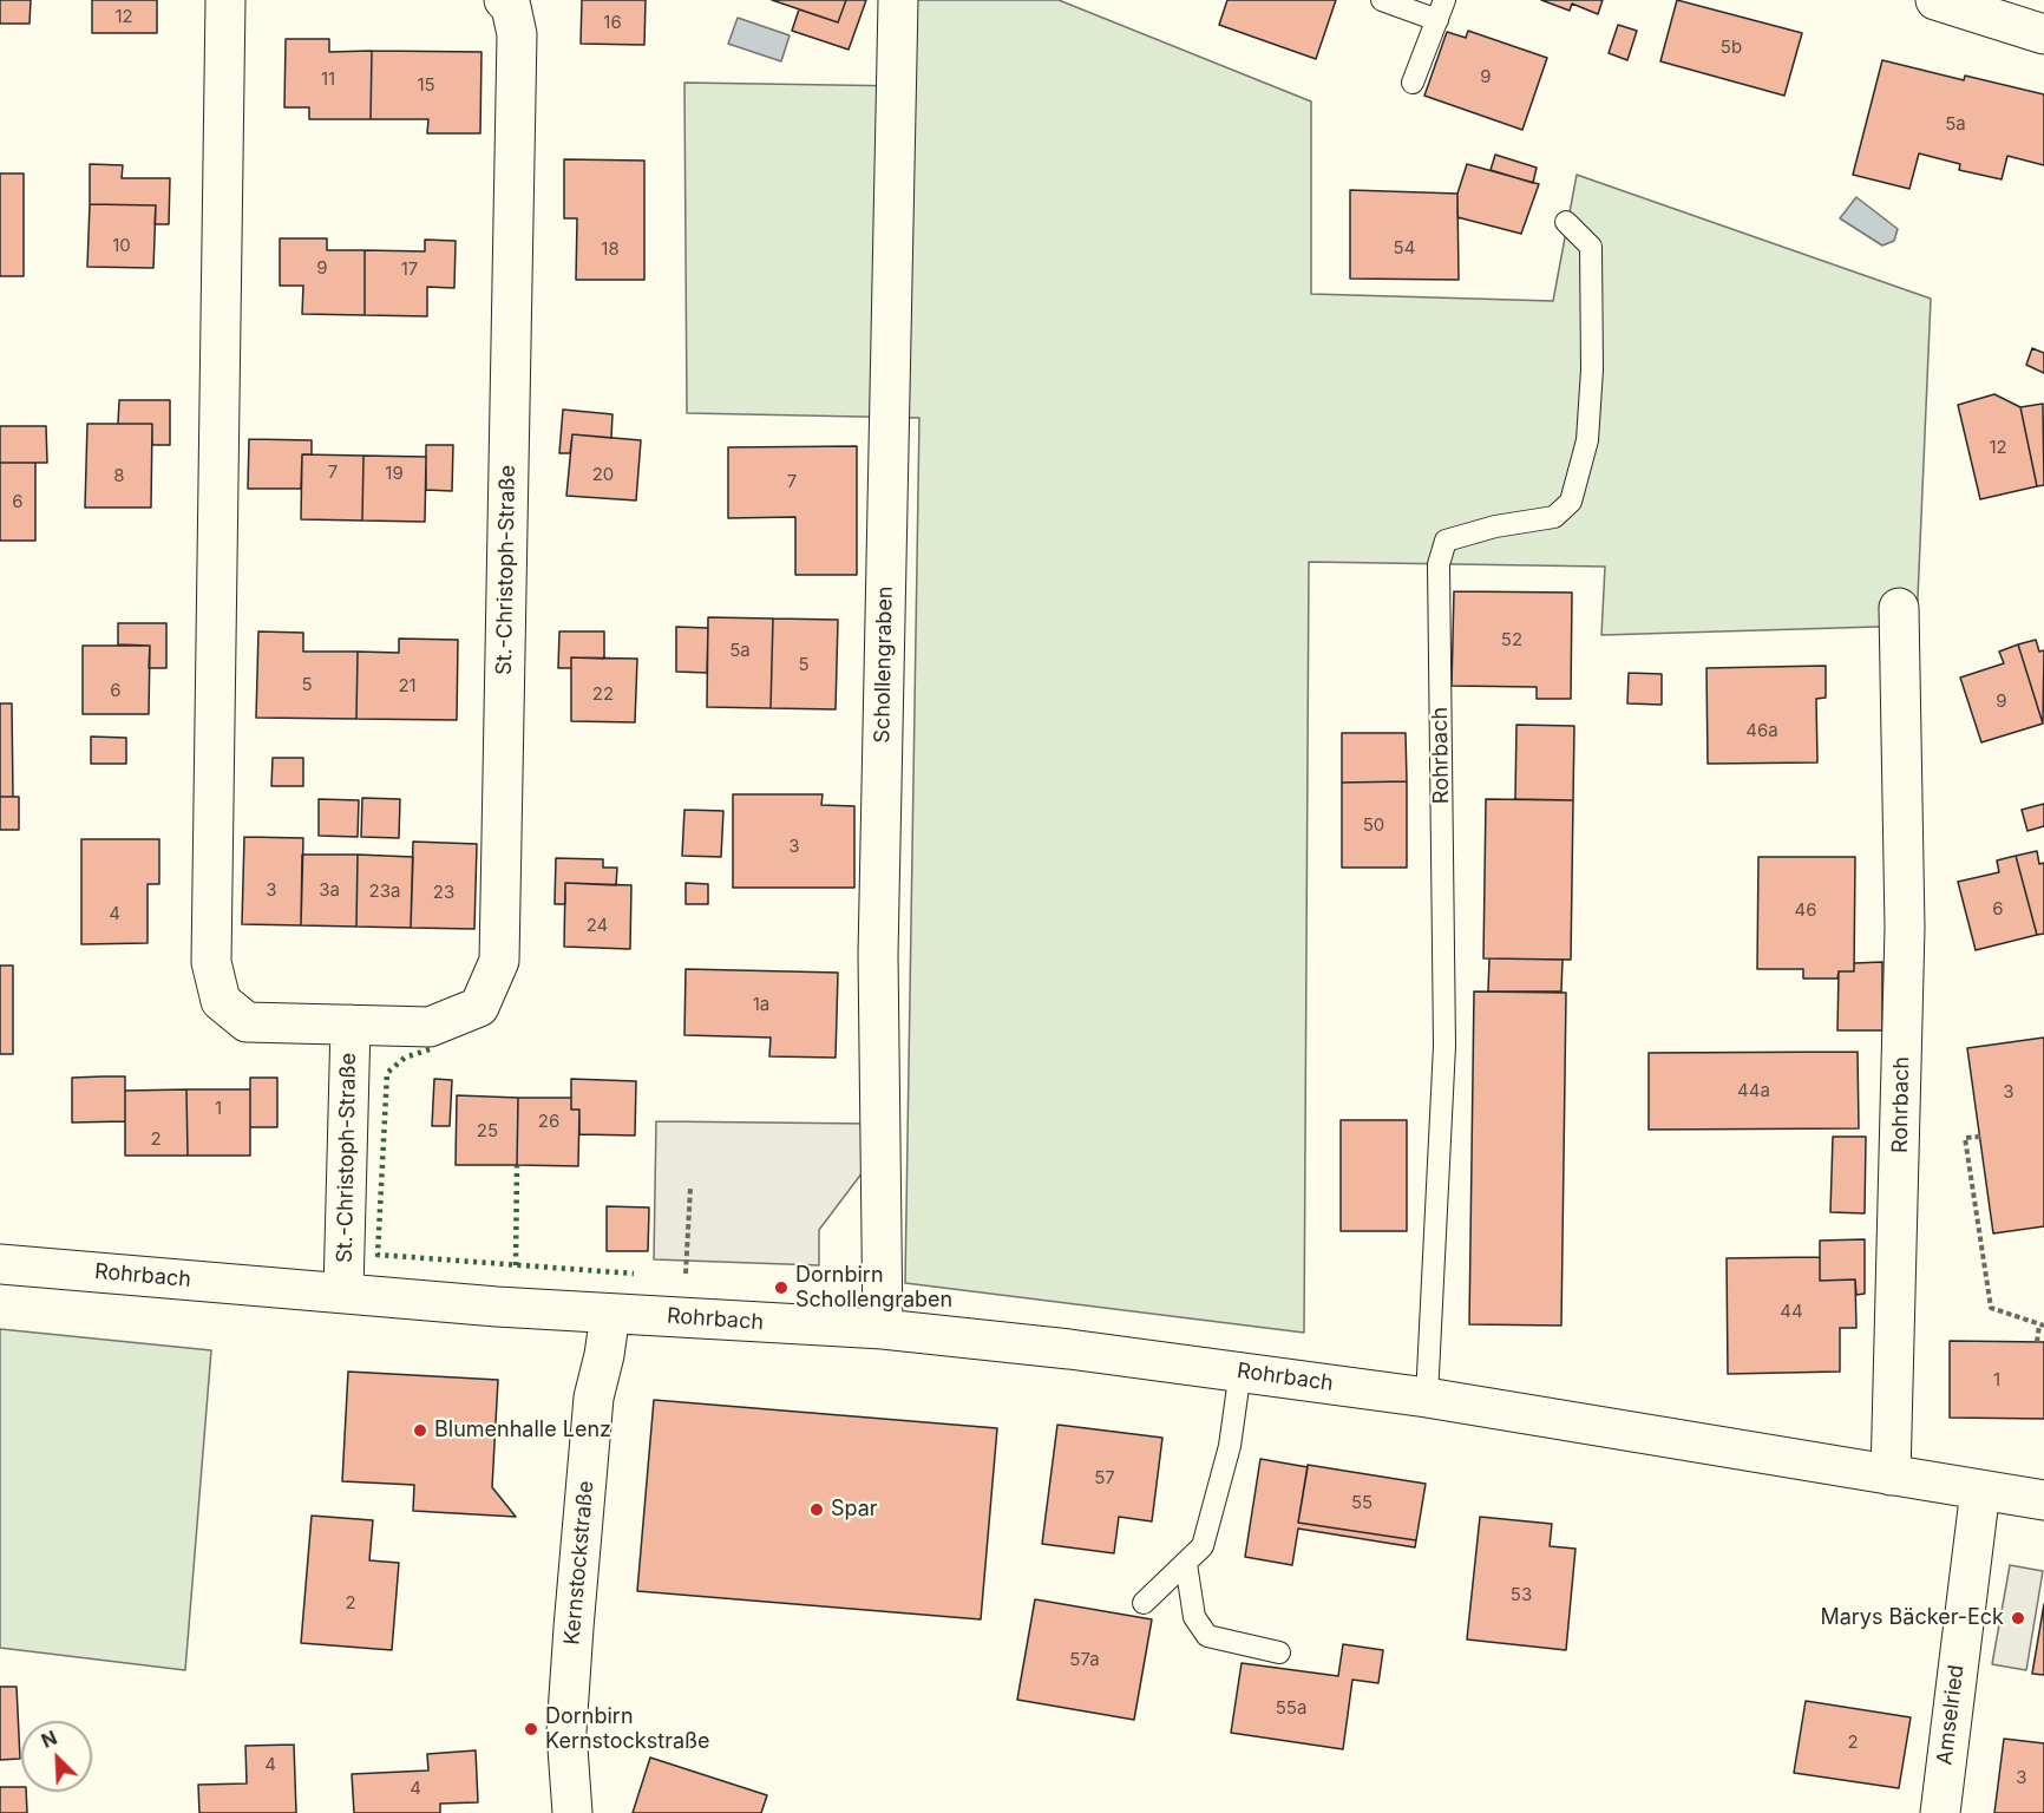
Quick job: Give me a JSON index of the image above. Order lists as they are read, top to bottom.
{
  "streets": {
    "street": [
      "St.-Christoph-Straße",
      "Schollengraben",
      "Rohrbach",
      "Kernstockstraße",
      "Amselried"
    ]
  },
  "crossings": [
    ["St.-Christoph-Straße", "Rohrbach"],
    ["Schollengraben", "Rohrbach"],
    ["Rohrbach", "Kernstockstraße"],
    ["Rohrbach", "Amselried"]
  ],
  "places": [
    "Dornbirn Schollengraben",
    "Blumenhalle Lenz",
    "Spar",
    "Marys Bäcker-Eck",
    "Dornbirn Kernstockstraße"
  ],
  "house_numbers": [
    "12",
    "16",
    "5b",
    "9",
    "11",
    "15",
    "5a",
    "10",
    "54",
    "18",
    "9",
    "17",
    "12",
    "7",
    "19",
    "20",
    "8",
    "7",
    "6",
    "52",
    "5a",
    "5",
    "5",
    "21",
    "6",
    "22",
    "9",
    "46a",
    "50",
    "3",
    "3",
    "3a",
    "23a",
    "23",
    "6",
    "46",
    "4",
    "24",
    "1a",
    "44a",
    "3",
    "1",
    "26",
    "25",
    "2",
    "44",
    "1",
    "57",
    "55",
    "53",
    "2",
    "57a",
    "55a",
    "2",
    "4",
    "3",
    "4"
  ],
  "north": "top left"
}
